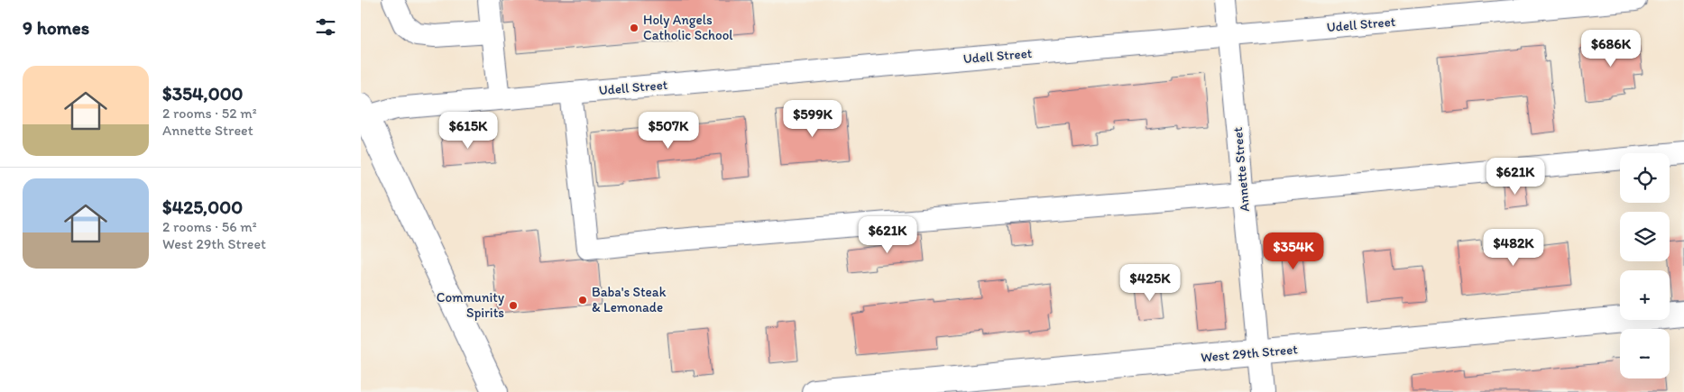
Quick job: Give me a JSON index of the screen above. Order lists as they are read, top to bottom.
{
  "streets": {
    "main road": ["West 29th Street"],
    "street": ["Udell Street", "Annette Street"]
  },
  "crossings": [
    ["Udell Street", "Annette Street"],
    ["Annette Street", "West 29th Street"]
  ],
  "places": ["Holy Angels Catholic School", "Baba's Steak & Lemonade", "Community Spirits"],
  "page": {
    "heading": "9 homes",
    "price": [
      "$686K",
      "$599K",
      "$615K",
      "$507K",
      "$621K",
      "$621K",
      "$482K",
      "$354K",
      "$425K"
    ],
    "list": [
      {
        "name": "$354,000",
        "note": "2 rooms · 52 m² · Annette Street"
      },
      {
        "name": "$425,000",
        "note": "2 rooms · 56 m² · West 29th Street"
      }
    ],
    "map_buttons": ["+", "−"]
  }
}
